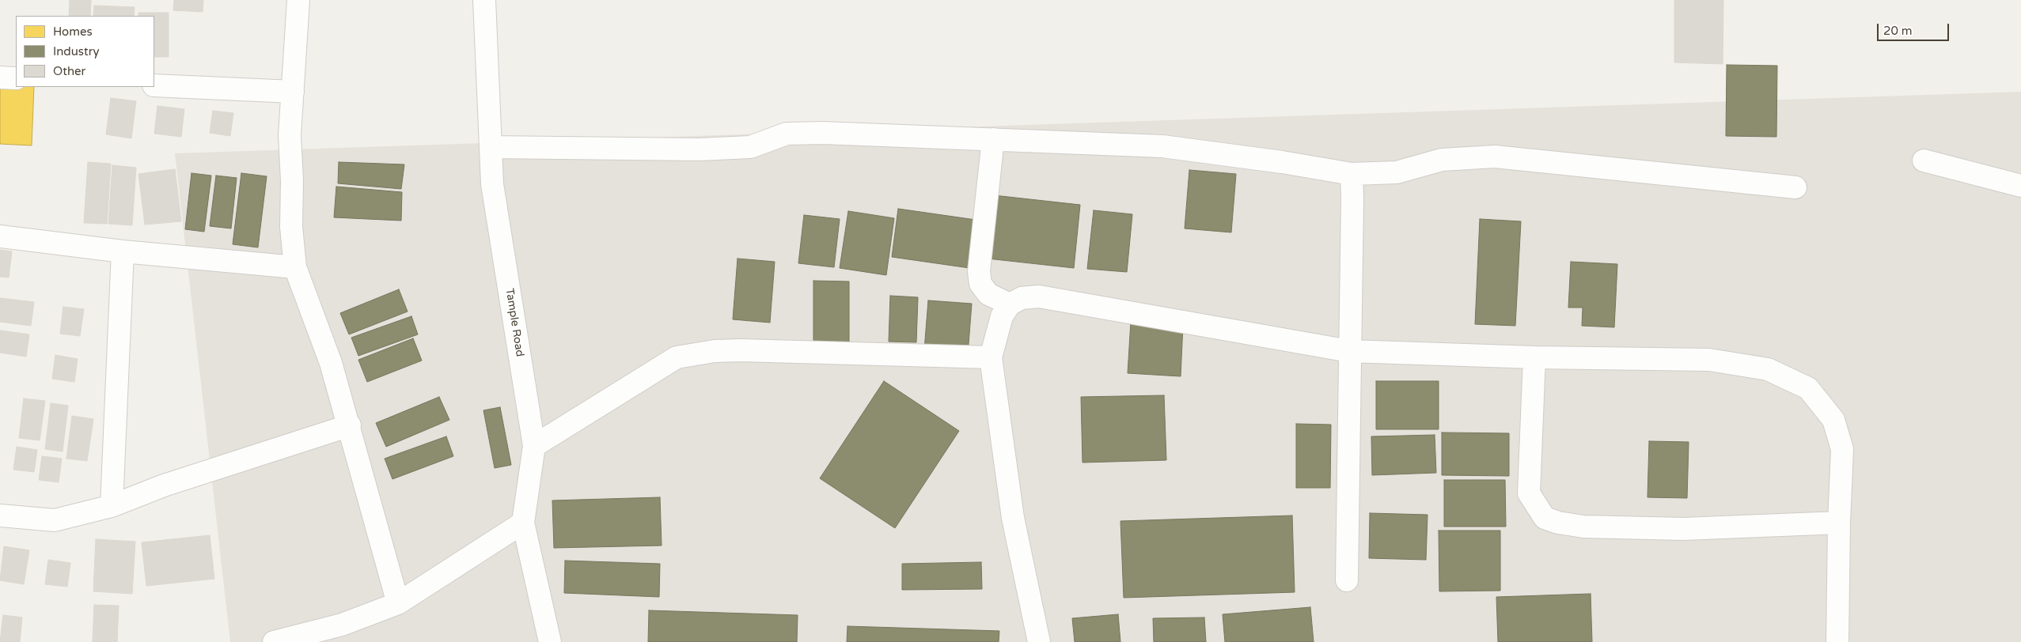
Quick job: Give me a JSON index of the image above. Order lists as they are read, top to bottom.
{
  "streets": {
    "street": ["Tample Road"]
  },
  "legend": ["Homes", "Industry", "Other"],
  "scale_bar": "20 m"
}
